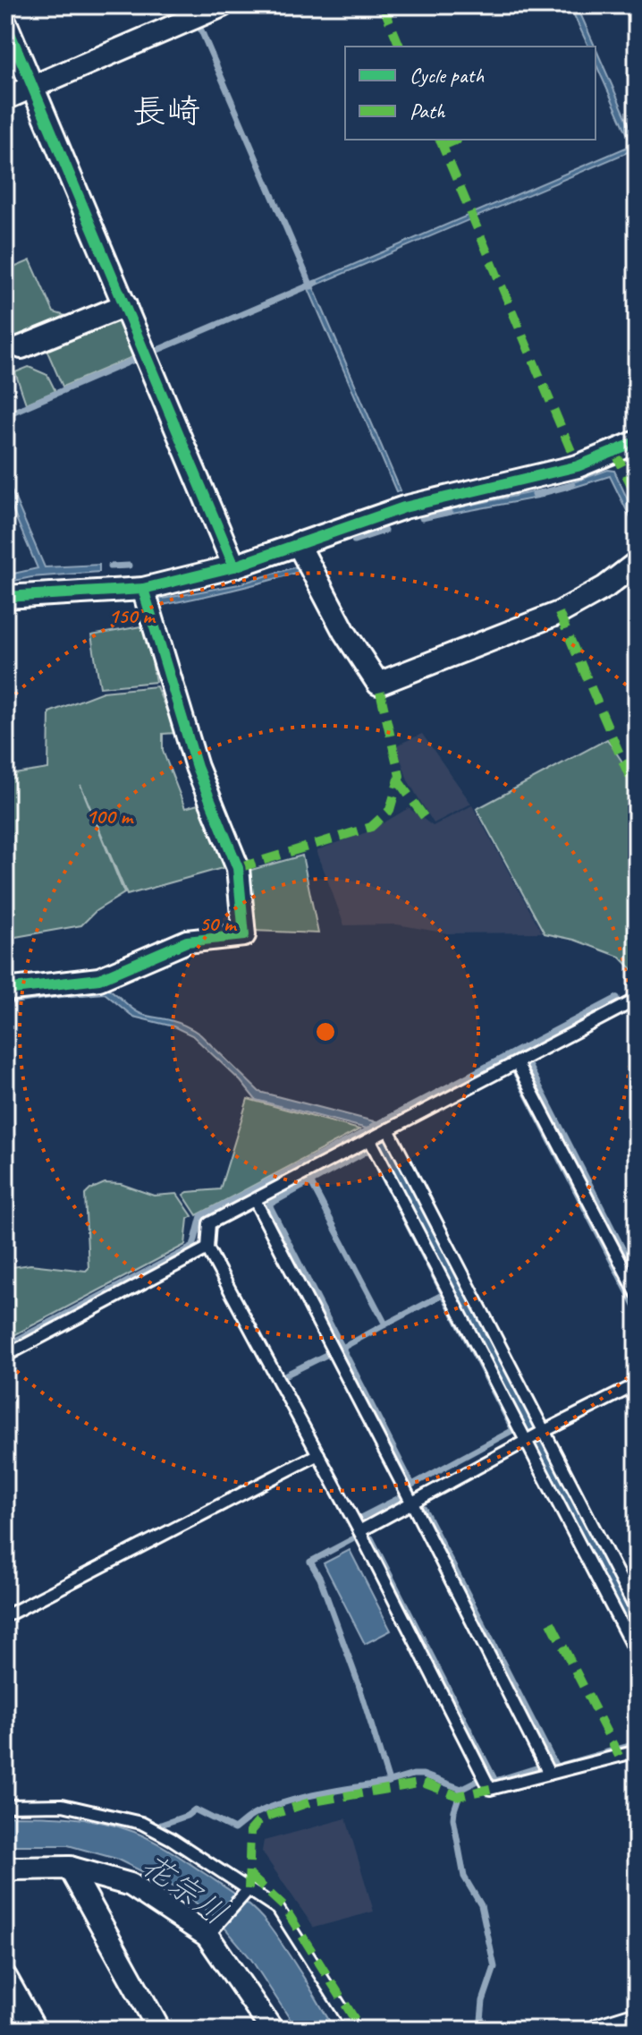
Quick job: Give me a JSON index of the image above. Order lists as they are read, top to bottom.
{
  "districts": ["長崎"],
  "water": ["花宗川"],
  "legend": ["Cycle path", "Path"],
  "rings": ["150 m", "100 m", "50 m"]
}
